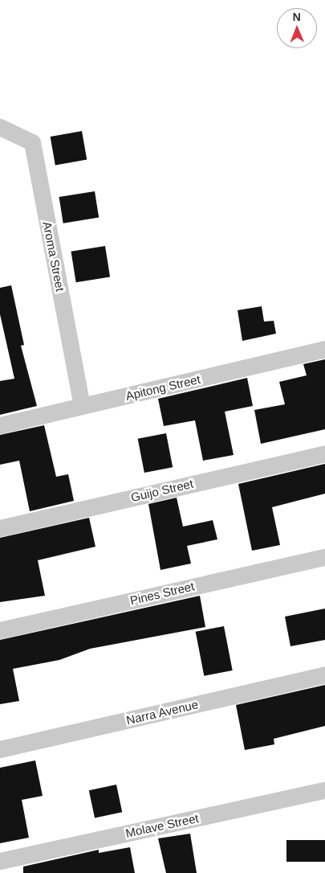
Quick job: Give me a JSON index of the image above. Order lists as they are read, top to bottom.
{
  "streets": {
    "street": [
      "Aroma Street",
      "Apitong Street",
      "Guijo Street",
      "Pines Street",
      "Narra Avenue",
      "Molave Street"
    ]
  },
  "crossings": [
    ["Aroma Street", "Apitong Street"]
  ],
  "north": "top"
}
